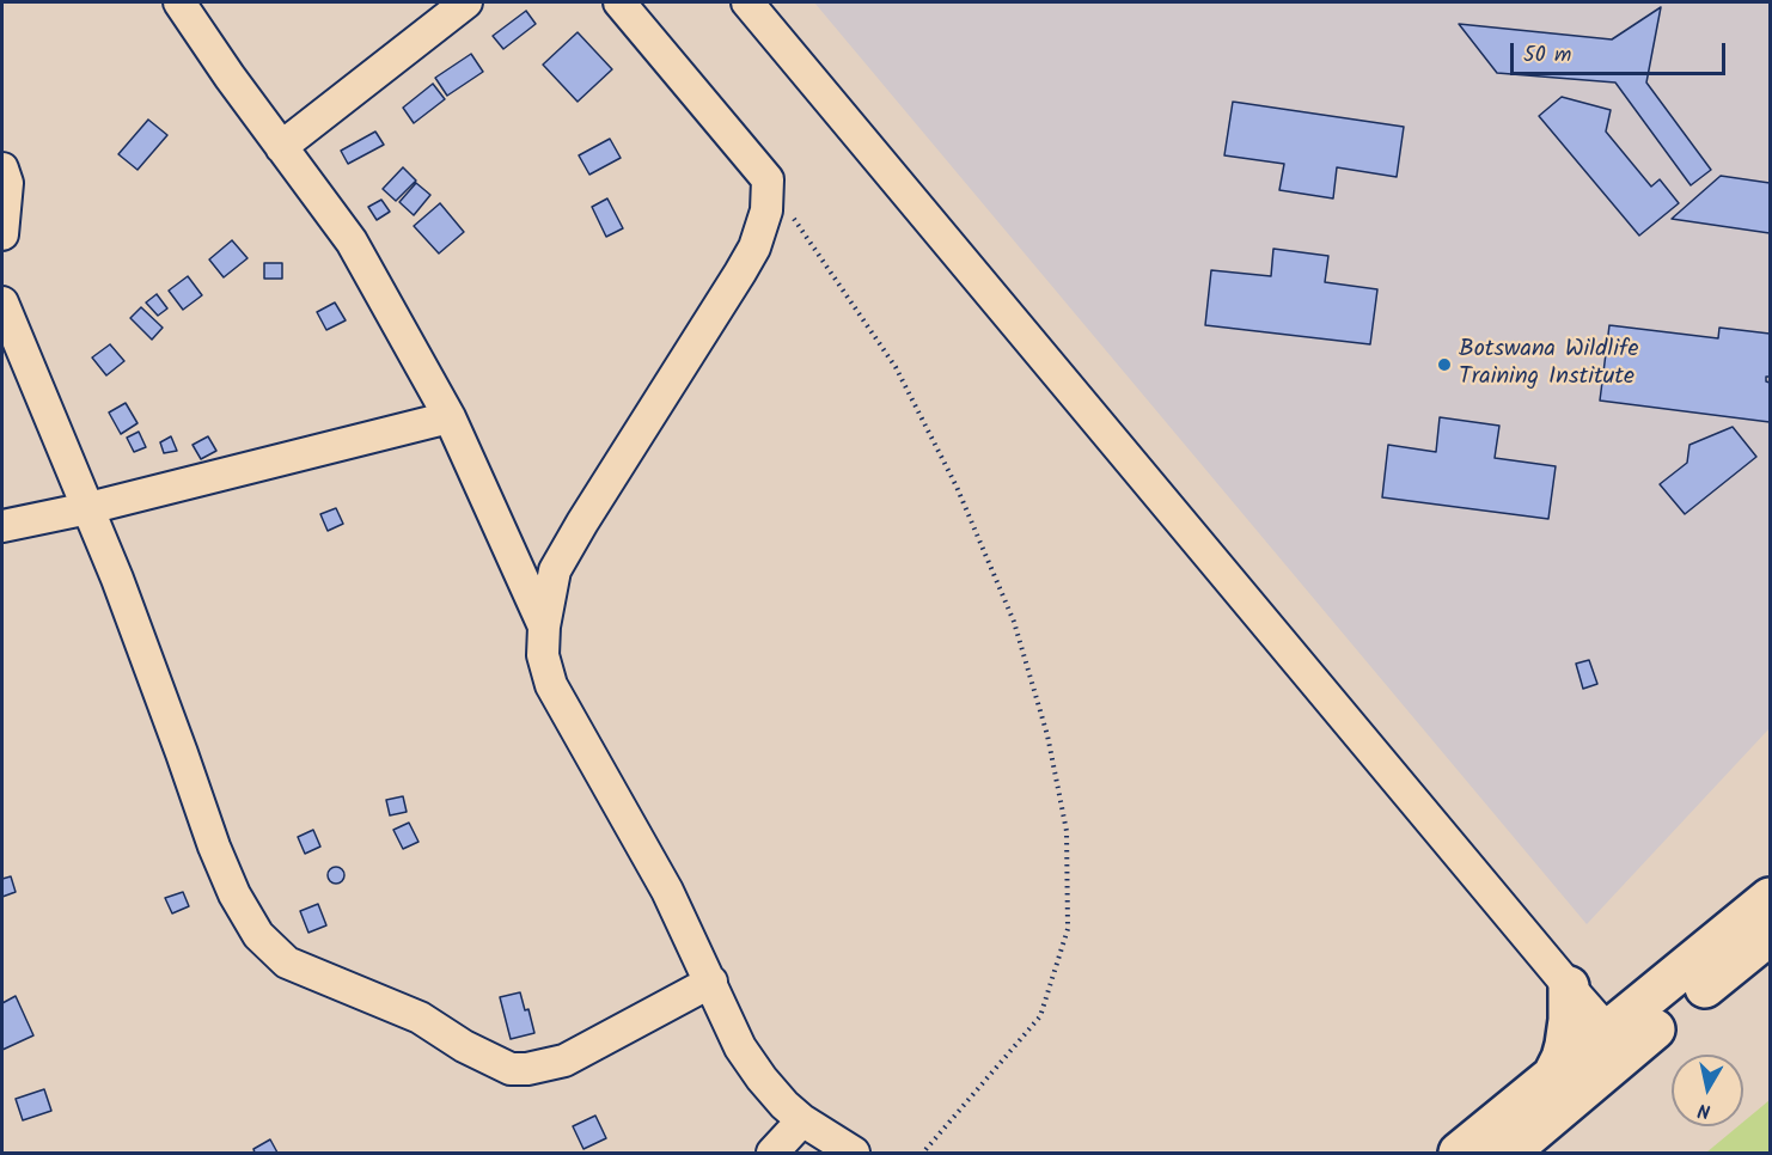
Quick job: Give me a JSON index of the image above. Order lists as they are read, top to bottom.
{
  "places": ["Botswana Wildlife Training Institute"],
  "scale_bar": "50 m",
  "north": "bottom"
}
